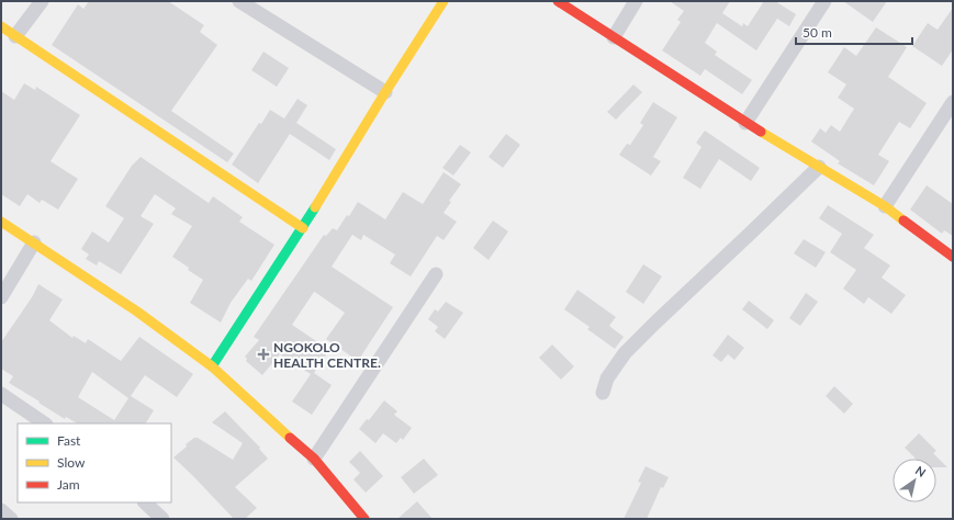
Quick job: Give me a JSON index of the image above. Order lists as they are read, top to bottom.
{
  "places": {
    "health": ["NGOKOLO HEALTH CENTRE."]
  },
  "legend": ["Fast", "Slow", "Jam"],
  "scale_bar": "50 m",
  "north": "top right"
}
